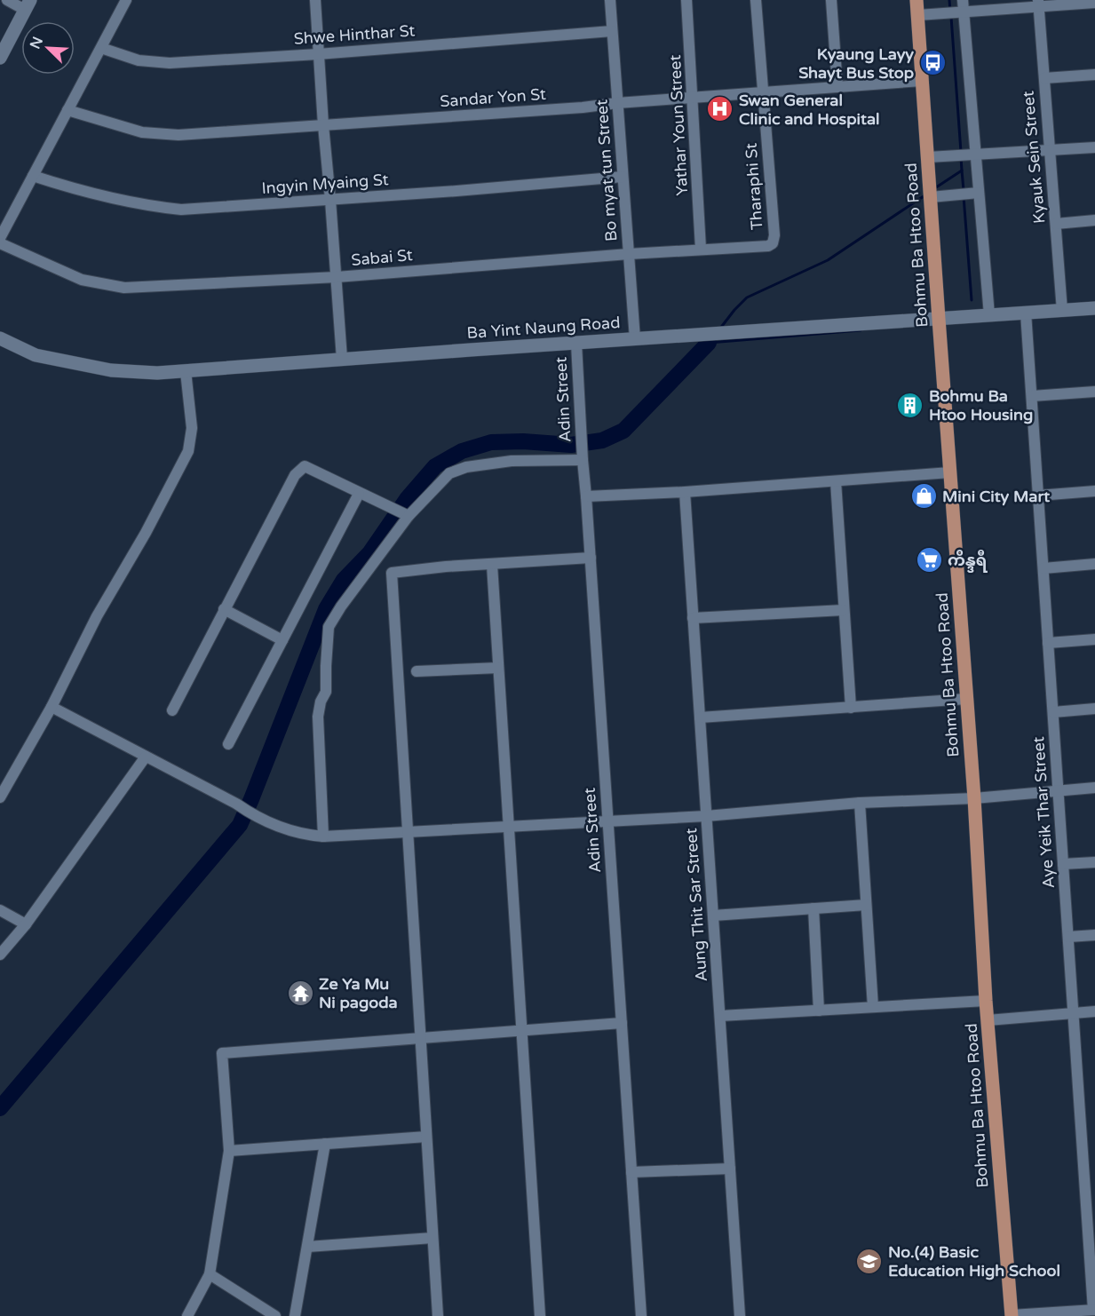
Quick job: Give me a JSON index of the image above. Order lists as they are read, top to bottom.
{
  "streets": {
    "main road": ["Bohmu Ba Htoo Road", "Ba Yint Naung Road"],
    "street": [
      "Shwe Hinthar St",
      "Sandar Yon St",
      "Yathar Youn Street",
      "Kyauk Sein Street",
      "Bo myat tun Street",
      "Ingyin Myaing St",
      "Tharaphi St",
      "Sabai St",
      "Adin Street",
      "Aye Yeik Thar Street",
      "Aung Thit Sar Street"
    ]
  },
  "crossings": [
    ["Shwe Hinthar St", "Bo myat tun Street"],
    ["Sandar Yon St", "Yathar Youn Street"],
    ["Sandar Yon St", "Bo myat tun Street"],
    ["Sandar Yon St", "Tharaphi St"],
    ["Sandar Yon St", "Bohmu Ba Htoo Road"],
    ["Yathar Youn Street", "Sabai St"],
    ["Kyauk Sein Street", "Ba Yint Naung Road"],
    ["Bo myat tun Street", "Ingyin Myaing St"],
    ["Bo myat tun Street", "Sabai St"],
    ["Bo myat tun Street", "Ba Yint Naung Road"],
    ["Tharaphi St", "Sabai St"],
    ["Bohmu Ba Htoo Road", "Ba Yint Naung Road"],
    ["Ba Yint Naung Road", "Adin Street"],
    ["Ba Yint Naung Road", "Aye Yeik Thar Street"]
  ],
  "places": {
    "bus stop": ["Kyaung Layy Shayt Bus Stop"],
    "hospital": ["Swan General Clinic and Hospital"],
    "building": ["Bohmu Ba Htoo Housing"],
    "shop": ["Mini City Mart"],
    "supermarket": ["ကိန္ဒရီ"],
    "temple": ["Ze Ya Mu Ni pagoda"],
    "school or university": ["No.(4) Basic Education High School"]
  },
  "north": "top left"
}
